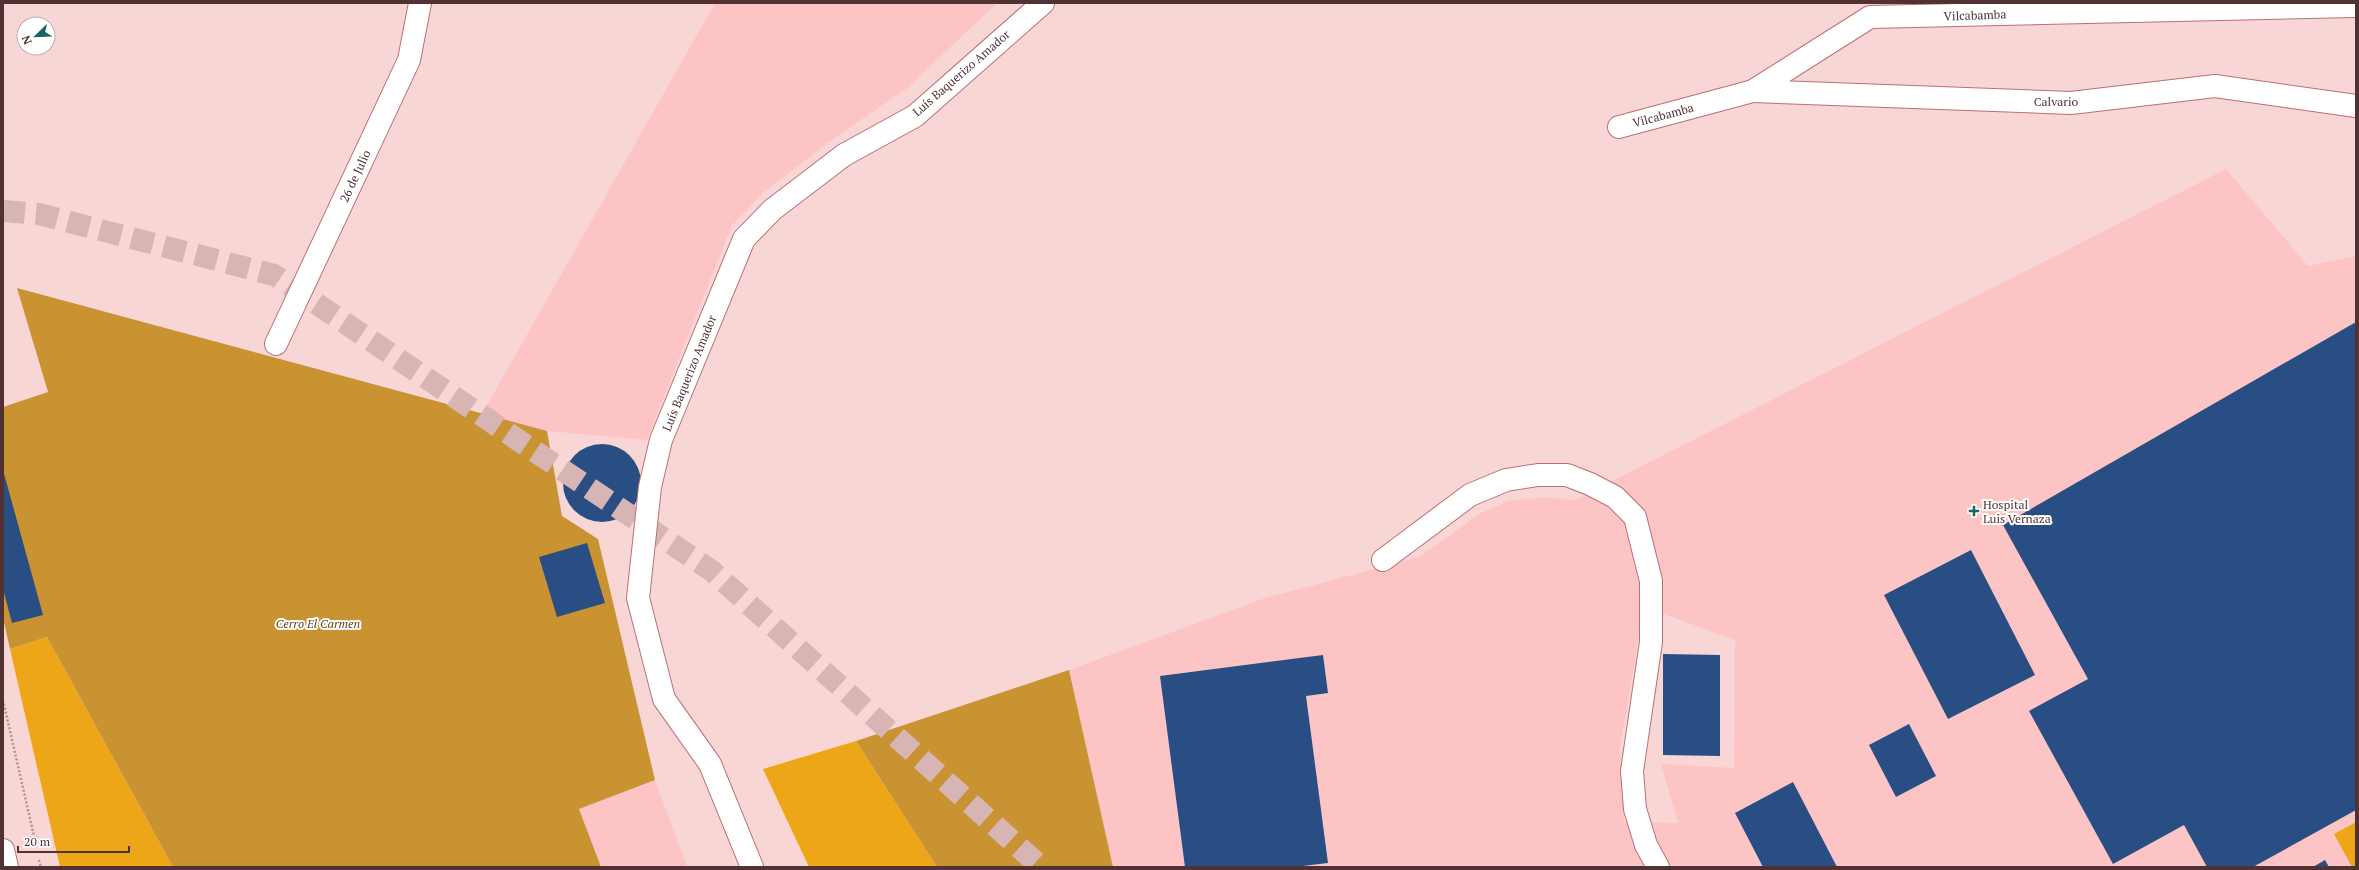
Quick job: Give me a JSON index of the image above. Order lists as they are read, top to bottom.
{
  "streets": {
    "street": [
      "Vilcabamba",
      "Luís Baquerizo Amador",
      "Calvario",
      "26 de Julio"
    ]
  },
  "crossings": [
    ["Vilcabamba", "Calvario"]
  ],
  "parks": ["Cerro El Carmen"],
  "places": {
    "health": ["Hospital Luis Vernaza"]
  },
  "scale_bar": "20 m",
  "north": "bottom left"
}
